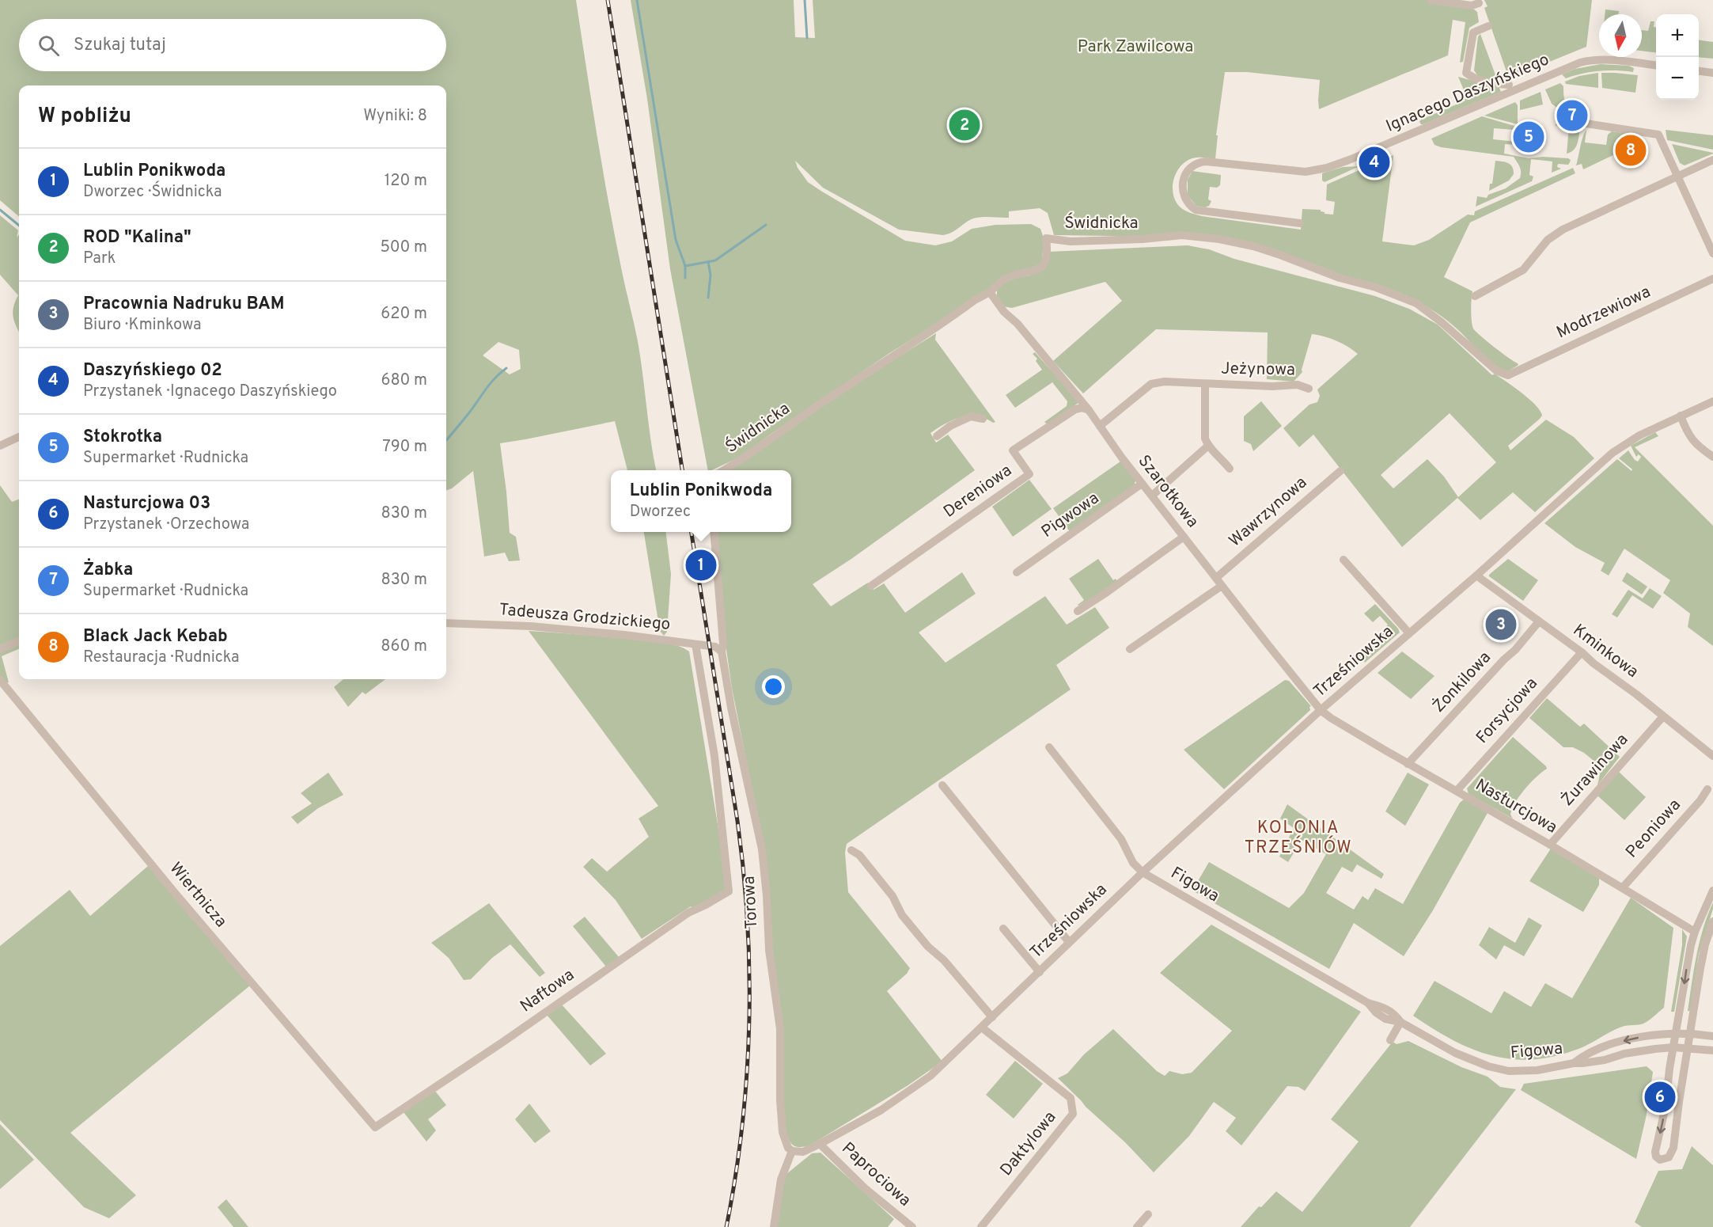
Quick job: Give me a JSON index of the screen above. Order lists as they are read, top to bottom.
{
  "streets": {
    "street": [
      "Ignacego Daszyńskiego",
      "Świdnicka",
      "Modrzewiowa",
      "Jeżynowa",
      "Dereniowa",
      "Szarotkowa",
      "Wawrzynowa",
      "Pigwowa",
      "Tadeusza Grodzickiego",
      "Kminkowa",
      "Trześniowska",
      "Żonkilowa",
      "Forsycjowa",
      "Żurawinowa",
      "Nasturcjowa",
      "Peoniowa",
      "Figowa",
      "Wiertnicza",
      "Torowa",
      "Naftowa",
      "Daktylowa",
      "Paprociowa"
    ]
  },
  "crossings": [
    ["Świdnicka", "Modrzewiowa"],
    ["Świdnicka", "Szarotkowa"],
    ["Jeżynowa", "Szarotkowa"],
    ["Dereniowa", "Szarotkowa"],
    ["Szarotkowa", "Wawrzynowa"],
    ["Szarotkowa", "Pigwowa"],
    ["Szarotkowa", "Trześniowska"],
    ["Szarotkowa", "Nasturcjowa"],
    ["Tadeusza Grodzickiego", "Torowa"],
    ["Kminkowa", "Trześniowska"],
    ["Kminkowa", "Żonkilowa"],
    ["Kminkowa", "Forsycjowa"],
    ["Kminkowa", "Żurawinowa"],
    ["Trześniowska", "Nasturcjowa"],
    ["Trześniowska", "Figowa"],
    ["Trześniowska", "Torowa"],
    ["Trześniowska", "Daktylowa"],
    ["Trześniowska", "Paprociowa"],
    ["Żonkilowa", "Nasturcjowa"],
    ["Forsycjowa", "Nasturcjowa"],
    ["Żurawinowa", "Nasturcjowa"],
    ["Nasturcjowa", "Peoniowa"],
    ["Wiertnicza", "Naftowa"],
    ["Torowa", "Naftowa"]
  ],
  "districts": ["KOLONIA TRZEŚNIÓW"],
  "parks": ["Park Zawilcowa"],
  "north": "bottom",
  "page": {
    "map_buttons": ["+", "−"],
    "search": "Szukaj tutaj",
    "heading": ["W pobliżu", "Wyniki: 8"],
    "pins": [
      "7",
      "2",
      "5",
      "8",
      "4",
      "1",
      "3",
      "6"
    ],
    "list": [
      {
        "mark": "1",
        "name": "Lublin Ponikwoda",
        "note": "Dworzec · Świdnicka",
        "value": "120 m"
      },
      {
        "mark": "2",
        "name": "ROD \"Kalina\"",
        "note": "Park",
        "value": "500 m"
      },
      {
        "mark": "3",
        "name": "Pracownia Nadruku BAM",
        "note": "Biuro · Kminkowa",
        "value": "620 m"
      },
      {
        "mark": "4",
        "name": "Daszyńskiego 02",
        "note": "Przystanek · Ignacego Daszyńskiego",
        "value": "680 m"
      },
      {
        "mark": "5",
        "name": "Stokrotka",
        "note": "Supermarket · Rudnicka",
        "value": "790 m"
      },
      {
        "mark": "6",
        "name": "Nasturcjowa 03",
        "note": "Przystanek · Orzechowa",
        "value": "830 m"
      },
      {
        "mark": "7",
        "name": "Żabka",
        "note": "Supermarket · Rudnicka",
        "value": "830 m"
      },
      {
        "mark": "8",
        "name": "Black Jack Kebab",
        "note": "Restauracja · Rudnicka",
        "value": "860 m"
      }
    ],
    "popup": ["Lublin Ponikwoda", "Dworzec"]
  }
}
